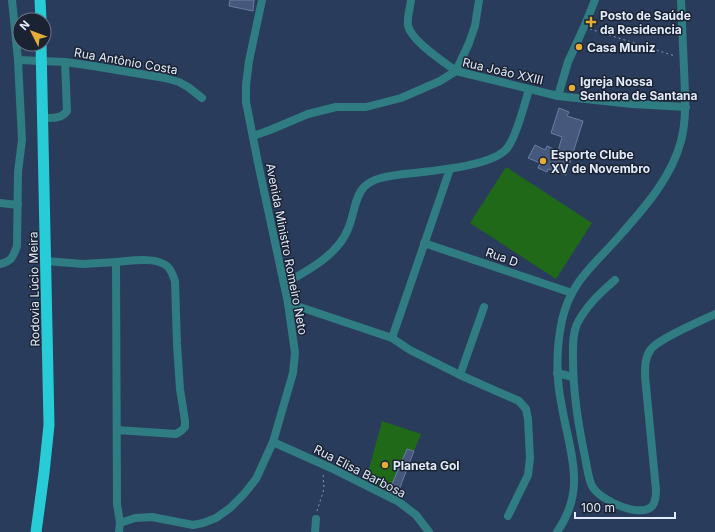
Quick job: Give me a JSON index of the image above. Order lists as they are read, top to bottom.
{
  "streets": {
    "highway": ["Rodovia Lúcio Meira"],
    "street": [
      "Rua Antônio Costa",
      "Rua João XXIII",
      "Avenida Ministro Romeiro Neto",
      "Rua D",
      "Rua Elisa Barbosa"
    ]
  },
  "crossings": [
    ["Rua Antônio Costa", "Rodovia Lúcio Meira"],
    ["Rua João XXIII", "Avenida Ministro Romeiro Neto"],
    ["Avenida Ministro Romeiro Neto", "Rua Elisa Barbosa"]
  ],
  "places": {
    "health": ["Posto de Saúde da Residencia"],
    "other": [
      "Casa Muniz",
      "Igreja Nossa Senhora de Santana",
      "Esporte Clube XV de Novembro",
      "Planeta Gol"
    ]
  },
  "scale_bar": "100 m",
  "north": "top left"
}
